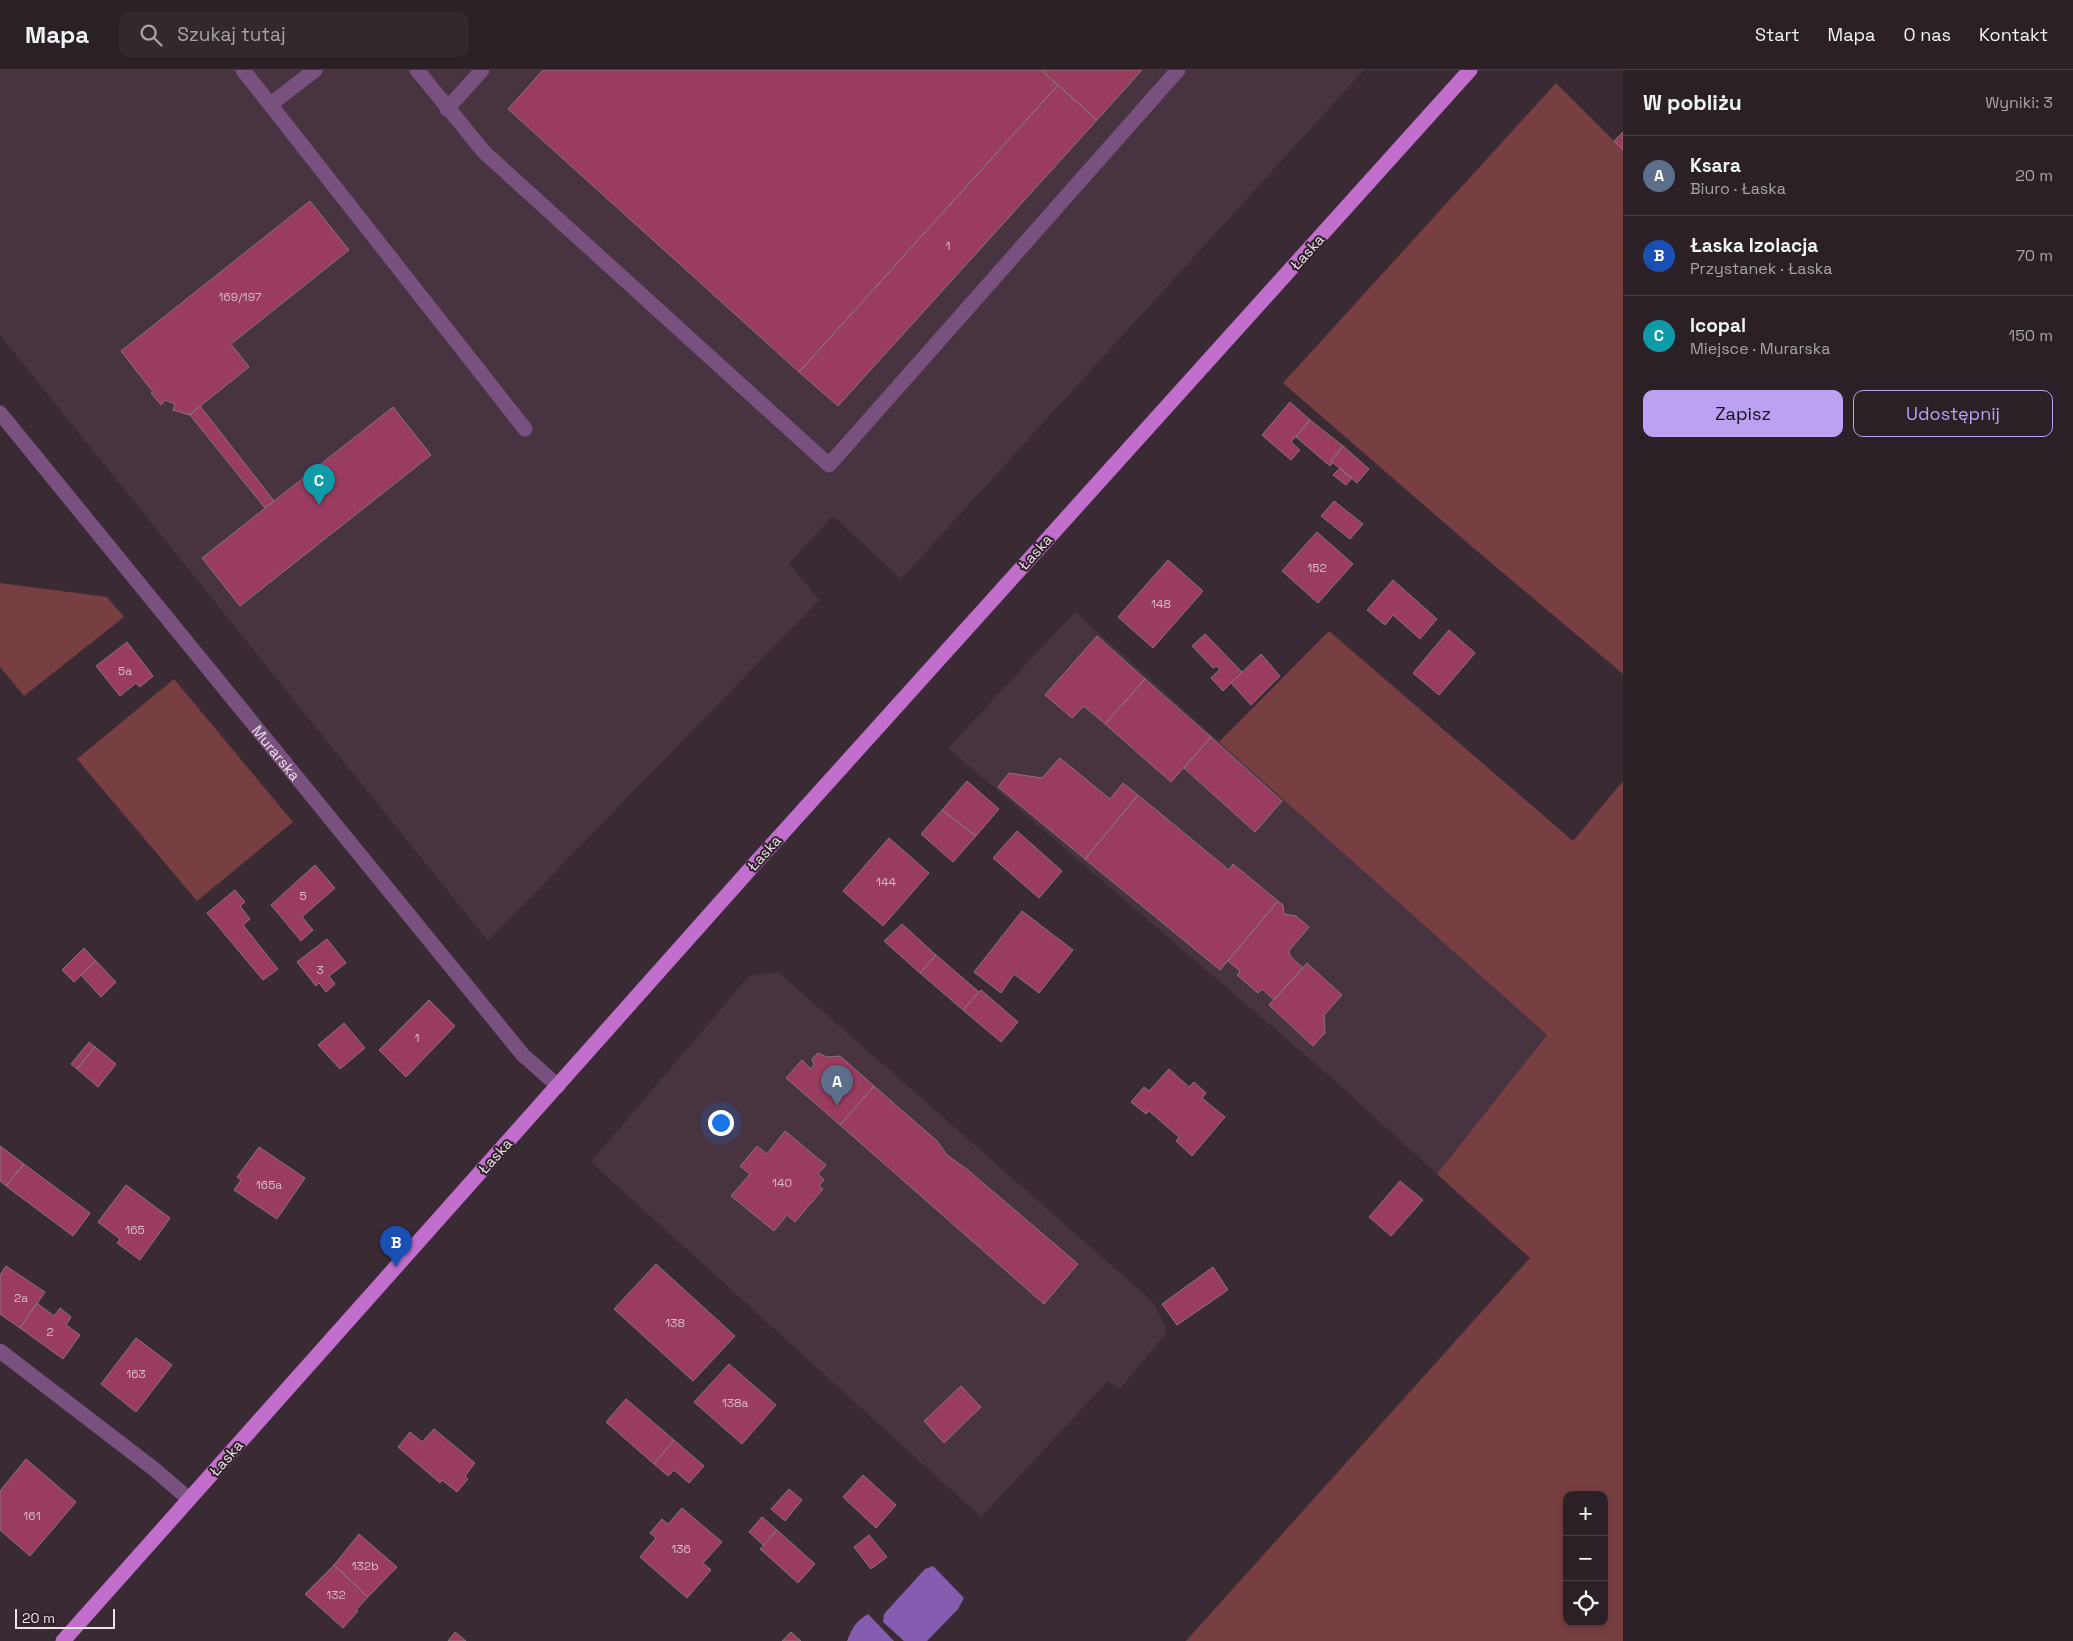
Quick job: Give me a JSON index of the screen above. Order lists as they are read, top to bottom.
{
  "streets": {
    "main road": ["Łaska"],
    "street": ["Murarska"]
  },
  "crossings": [
    ["Łaska", "Murarska"]
  ],
  "house_numbers": [
    "1",
    "169/197",
    "152",
    "148",
    "5a",
    "144",
    "5",
    "3",
    "1",
    "140",
    "165a",
    "165",
    "2a",
    "138",
    "2",
    "163",
    "138a",
    "161",
    "136",
    "132b",
    "132"
  ],
  "scale_bar": "20 m",
  "page": {
    "header": "Mapa",
    "search": "Szukaj tutaj",
    "nav": [
      "Start",
      "Mapa",
      "O nas",
      "Kontakt"
    ],
    "heading": ["W pobliżu", "Wyniki: 3"],
    "list": [
      {
        "mark": "A",
        "name": "Ksara",
        "note": "Biuro · Łaska",
        "value": "20 m"
      },
      {
        "mark": "B",
        "name": "Łaska Izolacja",
        "note": "Przystanek · Łaska",
        "value": "70 m"
      },
      {
        "mark": "C",
        "name": "Icopal",
        "note": "Miejsce · Murarska",
        "value": "150 m"
      }
    ],
    "buttons": ["Zapisz", "Udostępnij"],
    "pins": ["C", "A", "B"],
    "map_buttons": ["+", "−"],
    "scale": "20 m"
  }
}
